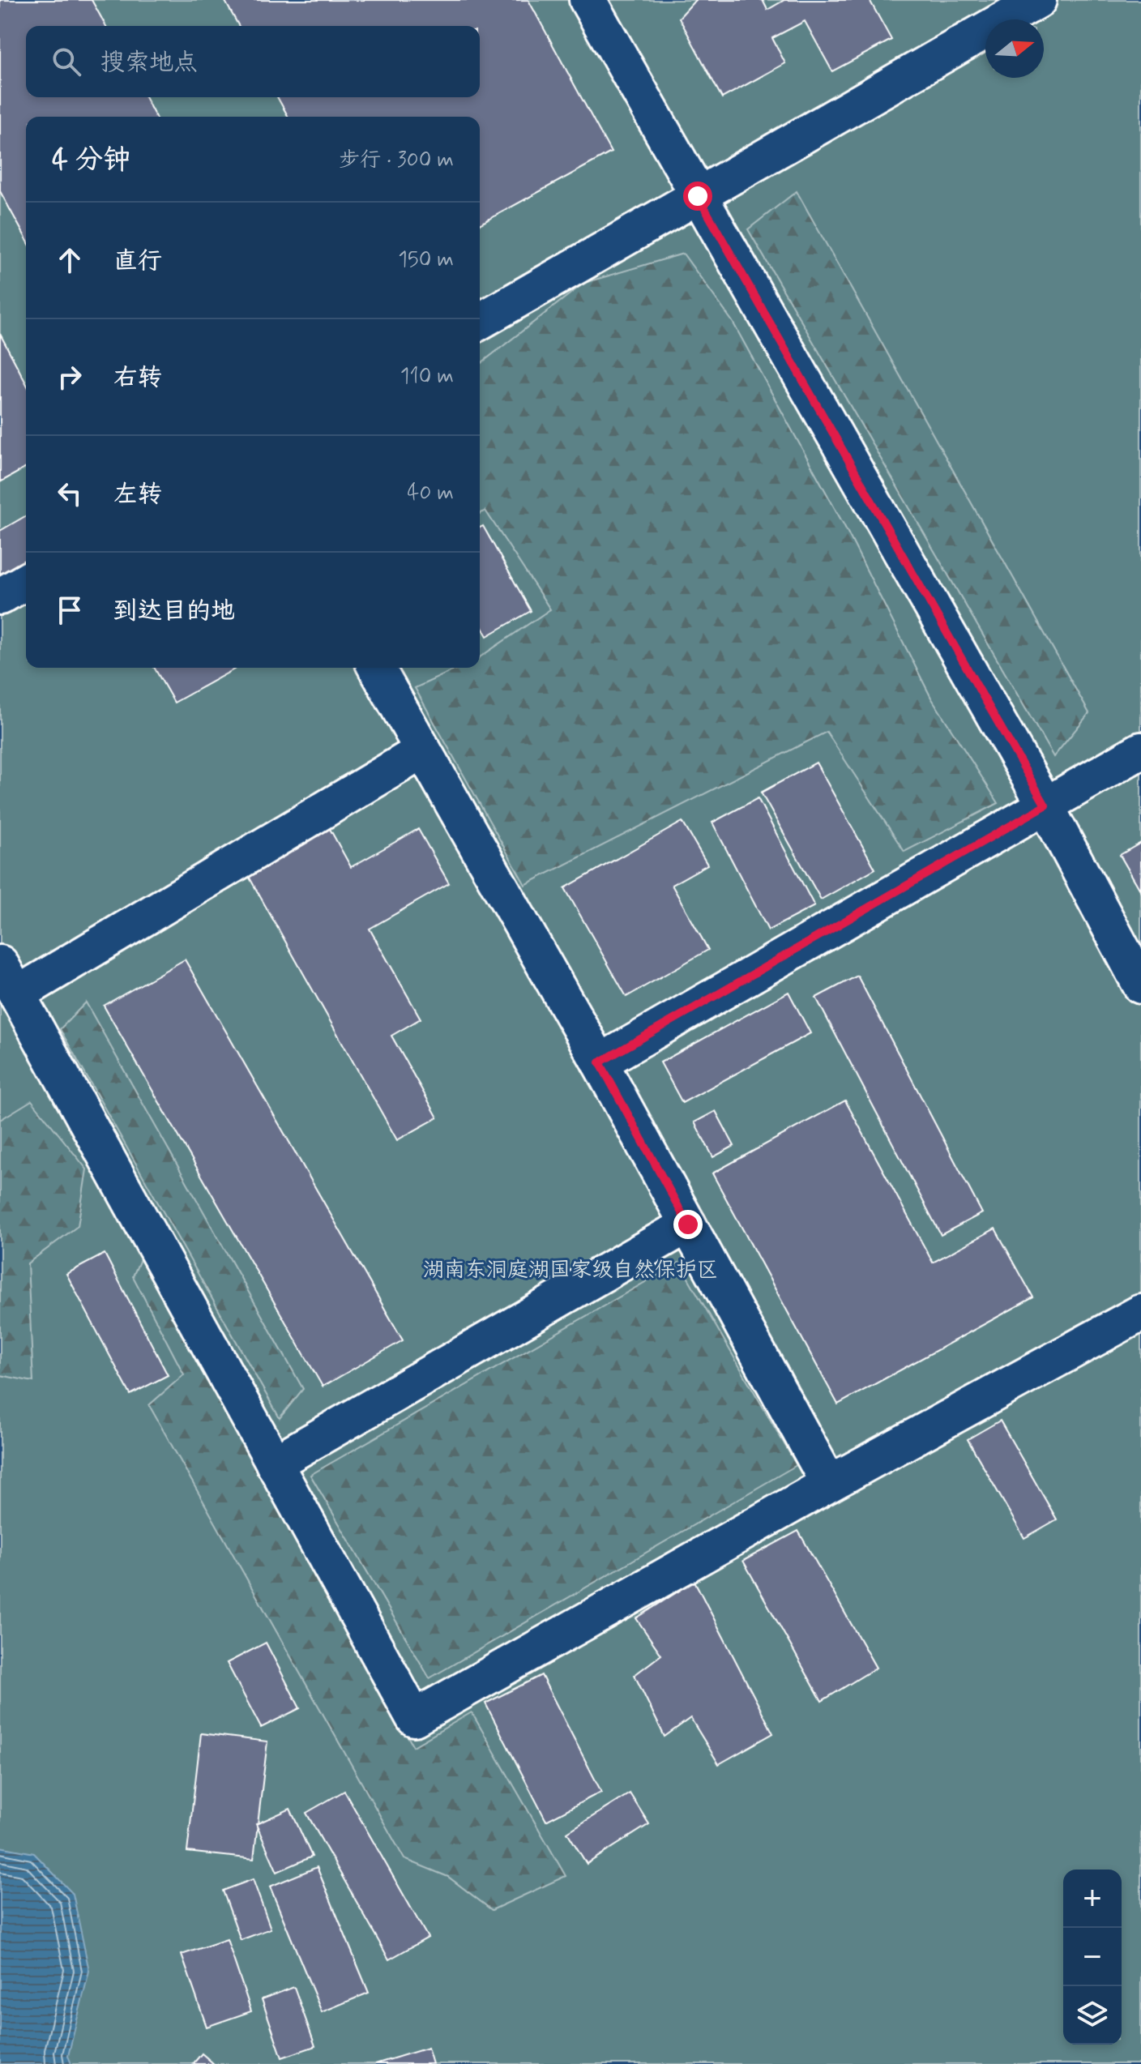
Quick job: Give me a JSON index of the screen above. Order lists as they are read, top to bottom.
{
  "parks": ["湖南东洞庭湖国家级自然保护区"],
  "north": "right",
  "page": {
    "search": "搜索地点",
    "heading": ["4 分钟", "步行 · 300 m"],
    "list": [
      ["直行", "150 m"],
      ["右转", "110 m"],
      ["左转", "40 m"],
      "到达目的地"
    ],
    "map_buttons": ["+", "−"]
  }
}
